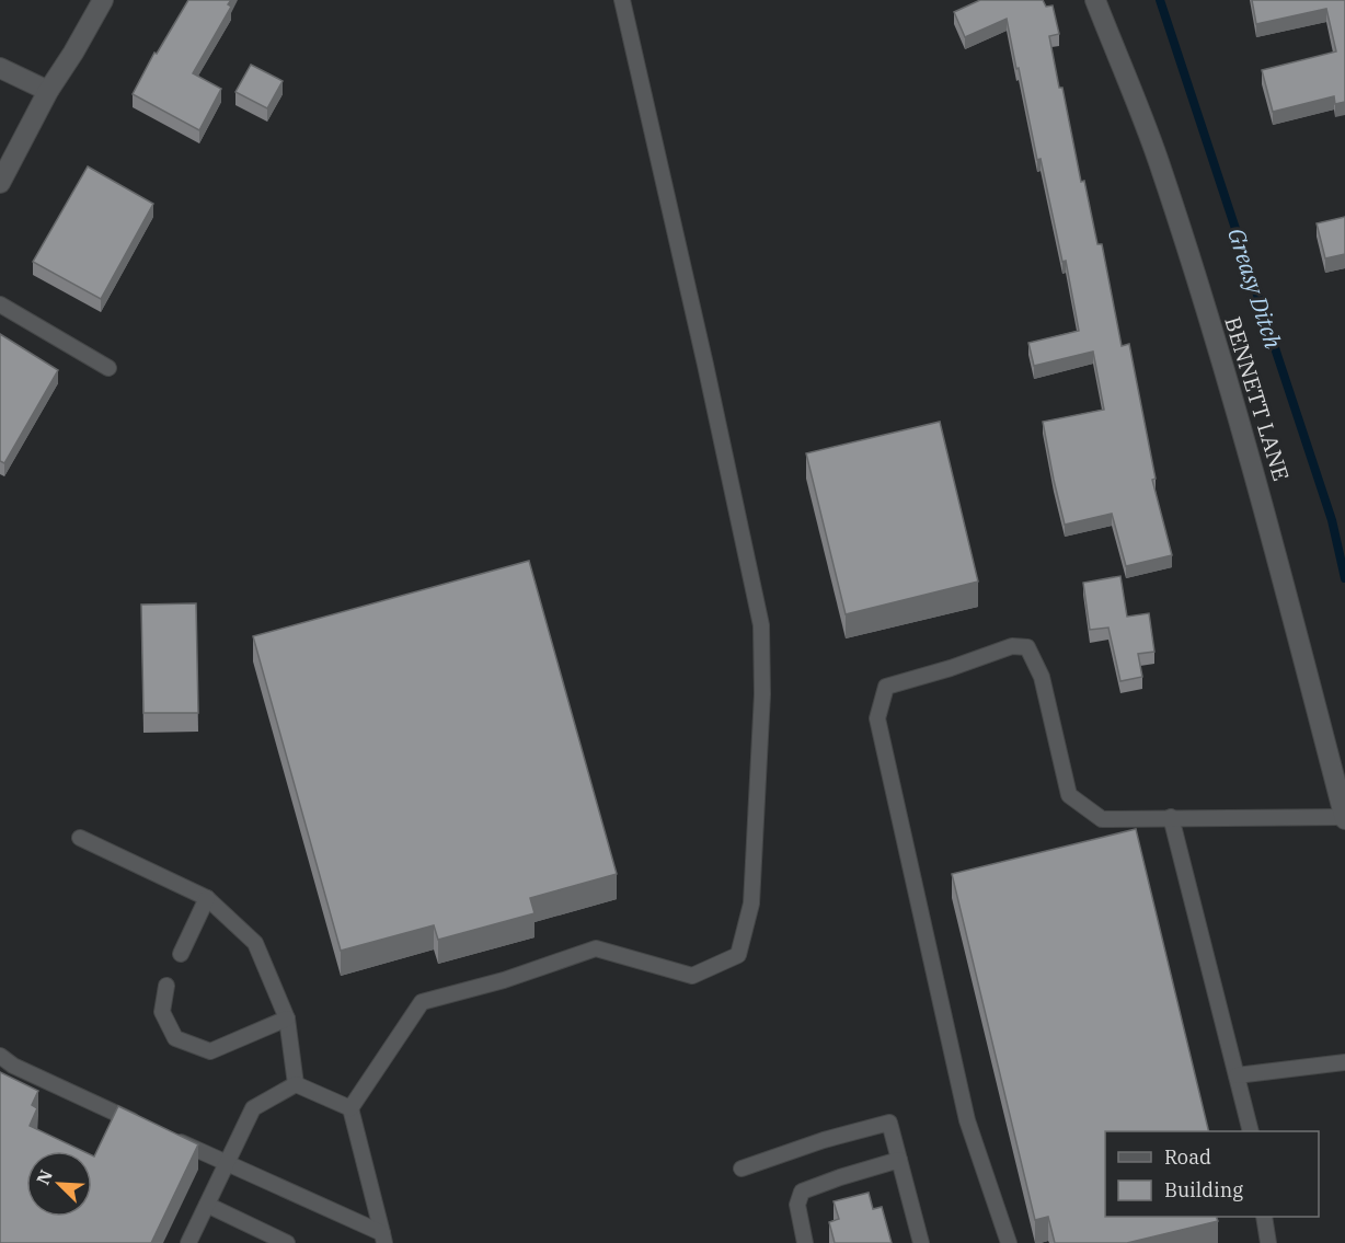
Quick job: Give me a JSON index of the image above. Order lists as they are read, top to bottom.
{
  "streets": {
    "street": ["BENNETT LANE"]
  },
  "water": ["Greasy Ditch"],
  "legend": ["Road", "Building"],
  "north": "top left"
}
